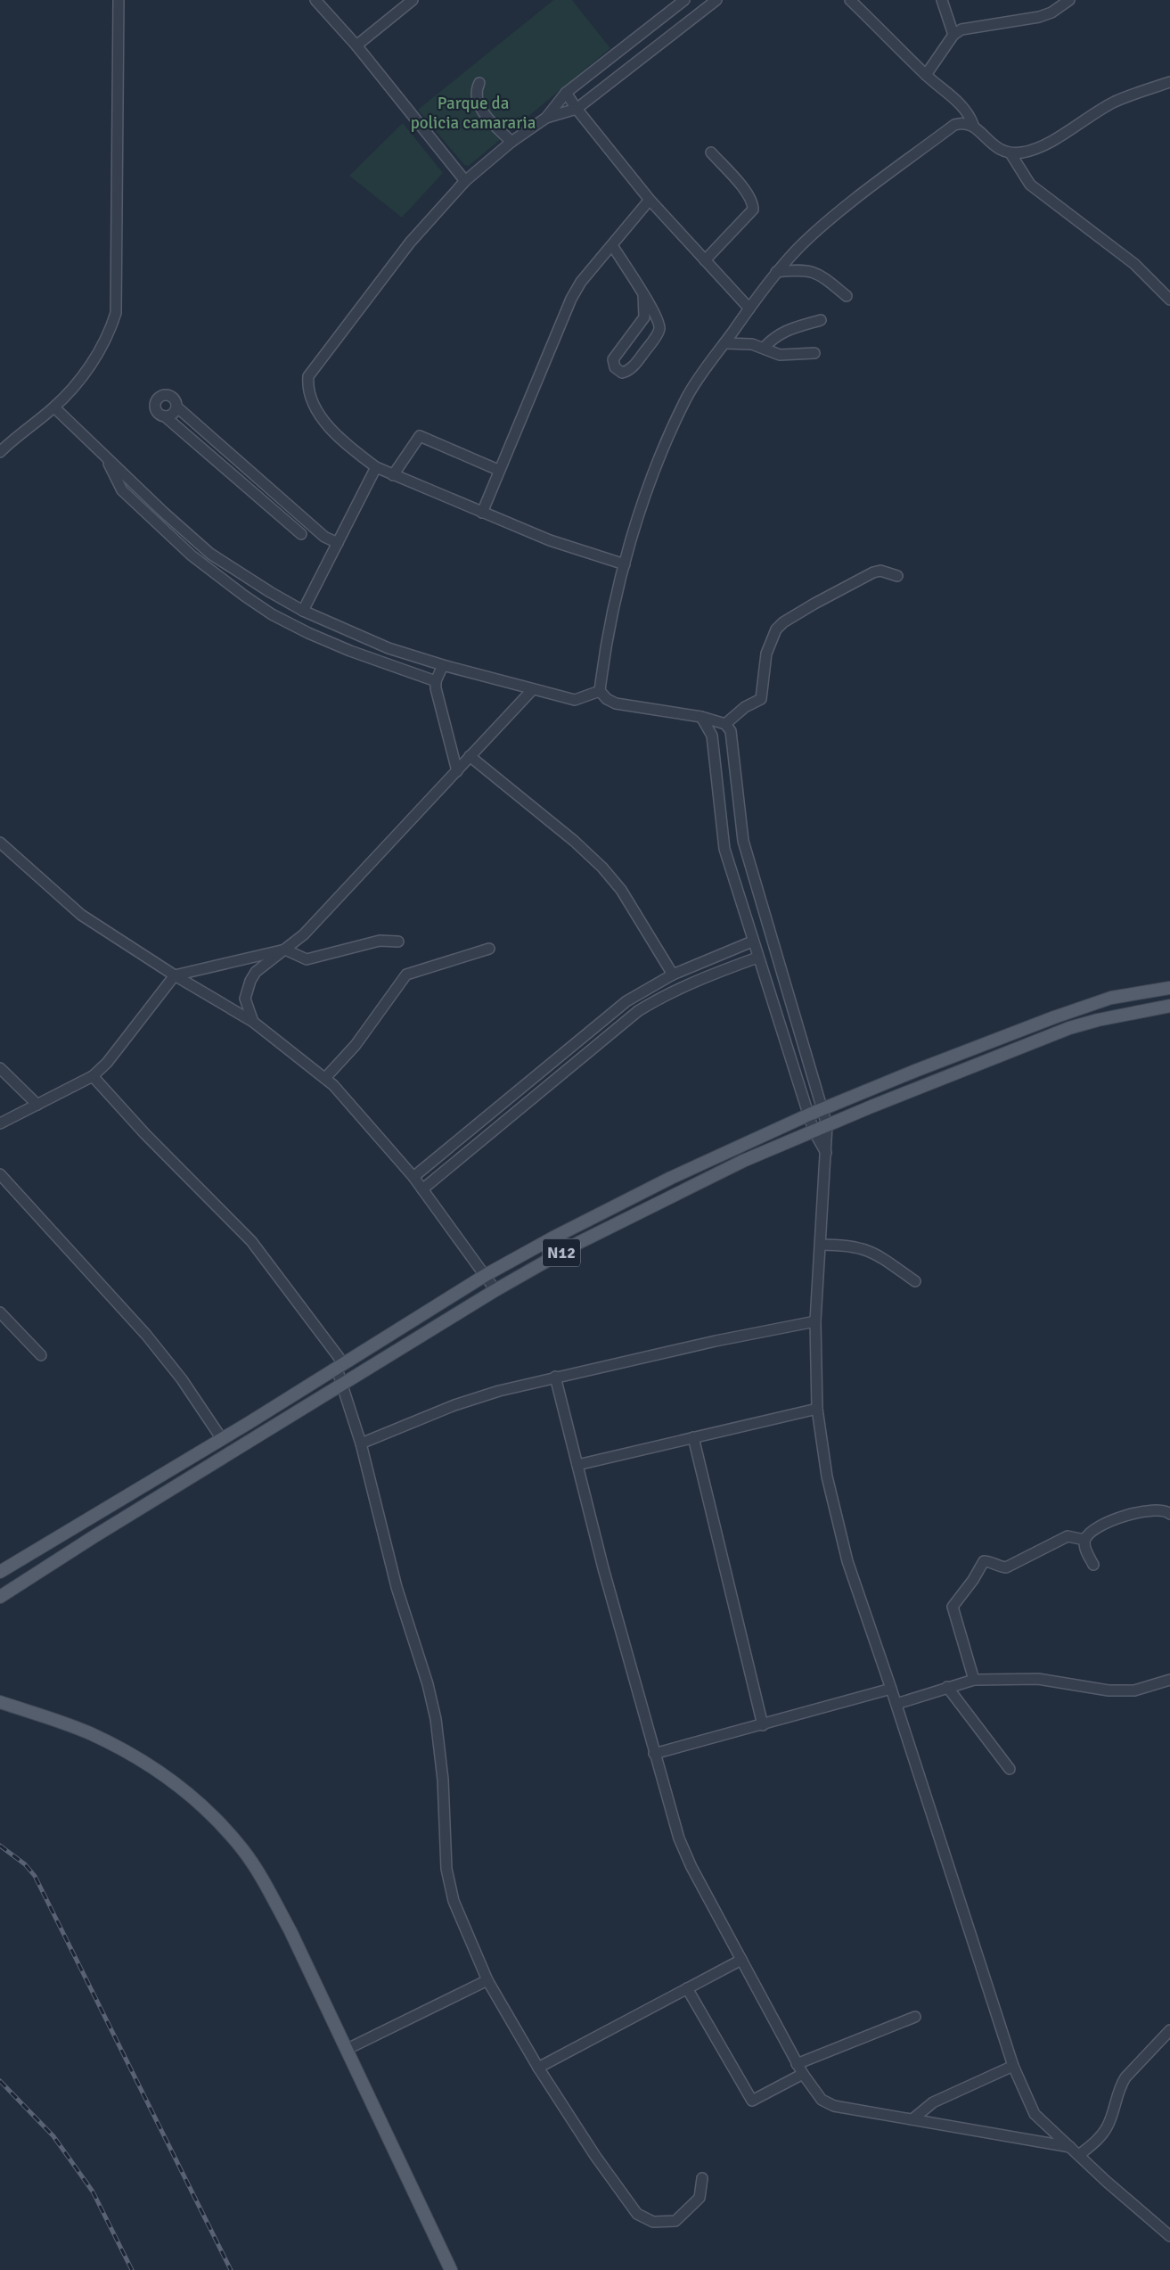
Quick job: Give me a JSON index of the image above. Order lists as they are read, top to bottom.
{
  "streets": {
    "main road": ["N12"]
  },
  "parks": ["Parque da policia camararia"]
}
